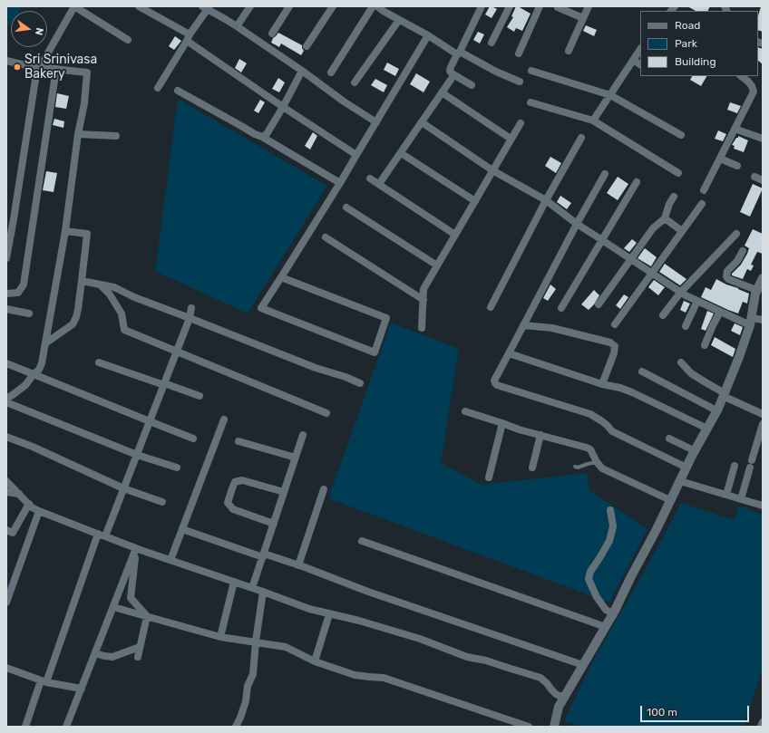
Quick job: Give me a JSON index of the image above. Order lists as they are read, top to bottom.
{
  "places": ["Sri Srinivasa Bakery"],
  "legend": ["Road", "Park", "Building"],
  "scale_bar": "100 m",
  "north": "right"
}
